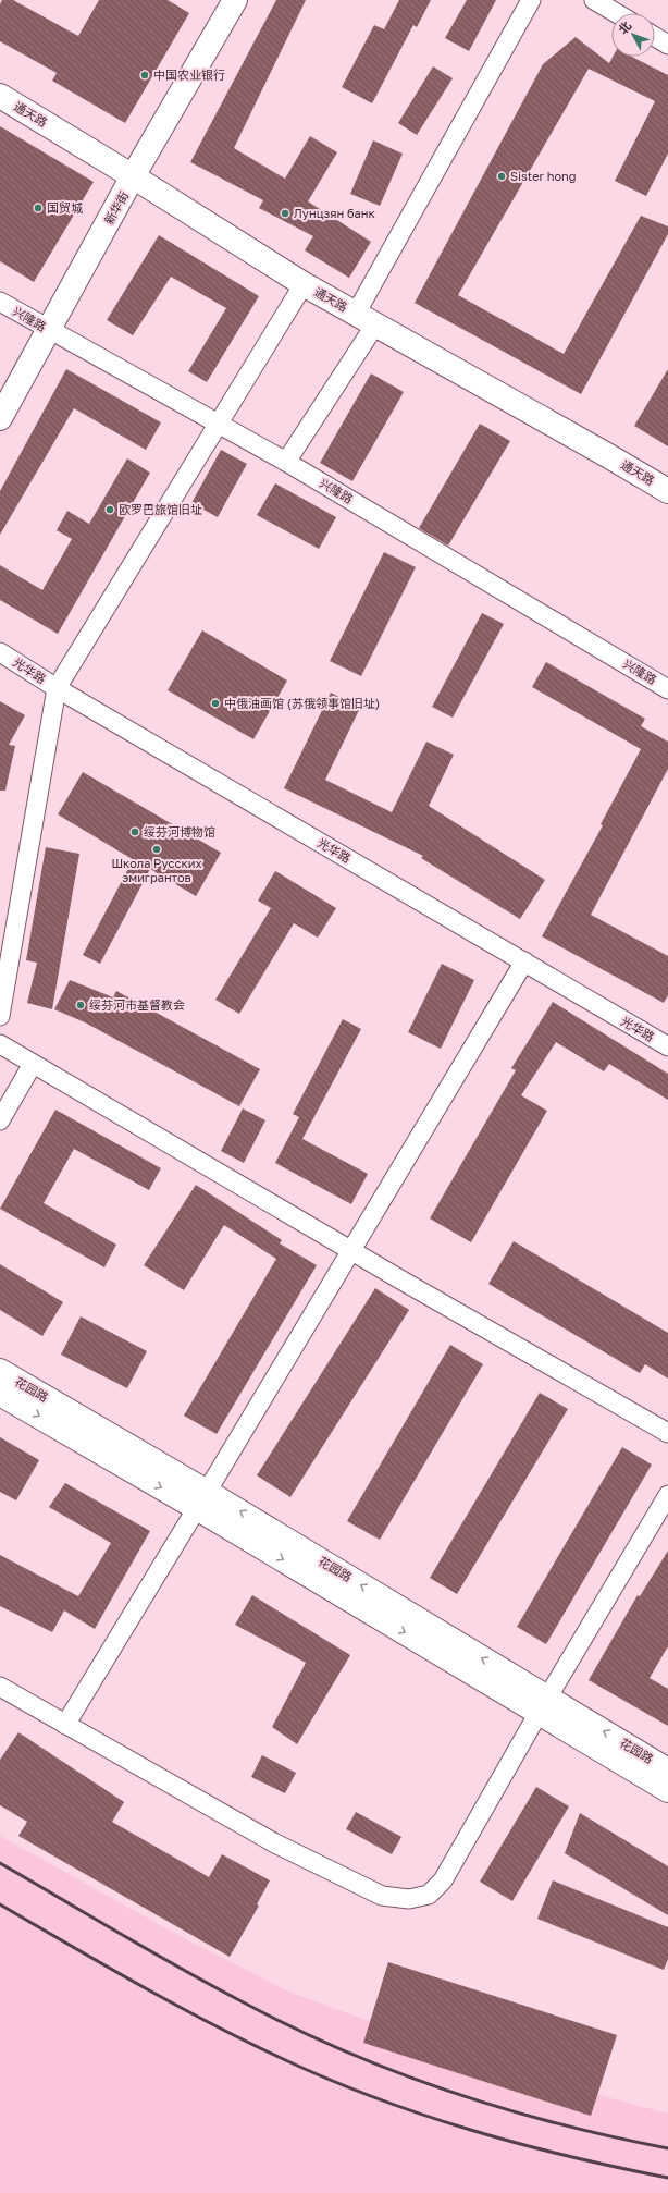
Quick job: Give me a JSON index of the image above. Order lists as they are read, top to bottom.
{
  "streets": {
    "main road": ["通天路", "新华街", "花园路"],
    "street": ["兴隆路", "光华路"]
  },
  "crossings": [
    ["通天路", "新华街"],
    ["新华街", "兴隆路"]
  ],
  "places": [
    "中国农业银行",
    "Sister hong",
    "国贸城",
    "Лунцзян банк",
    "欧罗巴旅馆旧址",
    "中俄油画馆 (苏俄领事馆旧址)",
    "绥芬河博物馆",
    "Школа Русских эмигрантов",
    "绥芬河市基督教会"
  ],
  "north": "top left"
}
